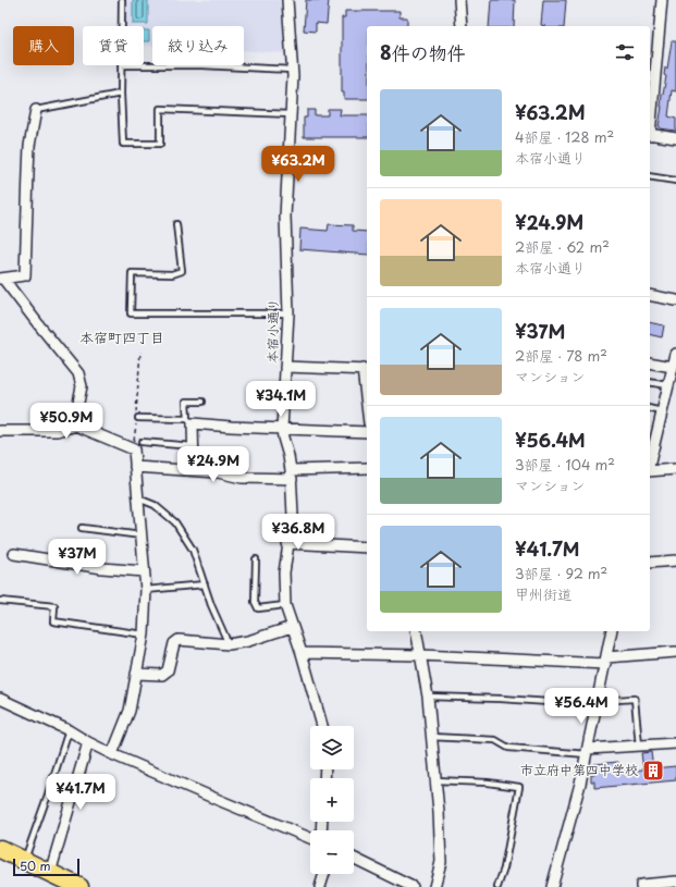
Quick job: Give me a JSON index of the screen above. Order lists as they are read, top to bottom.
{
  "streets": {
    "street": ["本宿小通り"]
  },
  "districts": ["本宿町四丁目"],
  "places": {
    "building": ["市立府中第四中学校"]
  },
  "scale_bar": "50 m",
  "page": {
    "chip": ["購入", "賃貸", "絞り込み"],
    "heading": "8件の物件",
    "list": [
      {
        "name": "¥63.2M",
        "note": "4部屋 · 128 m² · 本宿小通り"
      },
      {
        "name": "¥24.9M",
        "note": "2部屋 · 62 m² · 本宿小通り"
      },
      {
        "name": "¥37M",
        "note": "2部屋 · 78 m² · マンション"
      },
      {
        "name": "¥56.4M",
        "note": "3部屋 · 104 m² · マンション"
      },
      {
        "name": "¥41.7M",
        "note": "3部屋 · 92 m² · 甲州街道"
      }
    ],
    "price": [
      "¥63.2M",
      "¥34.1M",
      "¥50.9M",
      "¥24.9M",
      "¥36.8M",
      "¥37M",
      "¥56.4M",
      "¥41.7M"
    ],
    "map_buttons": ["+", "−"],
    "scale": "50 m"
  }
}
